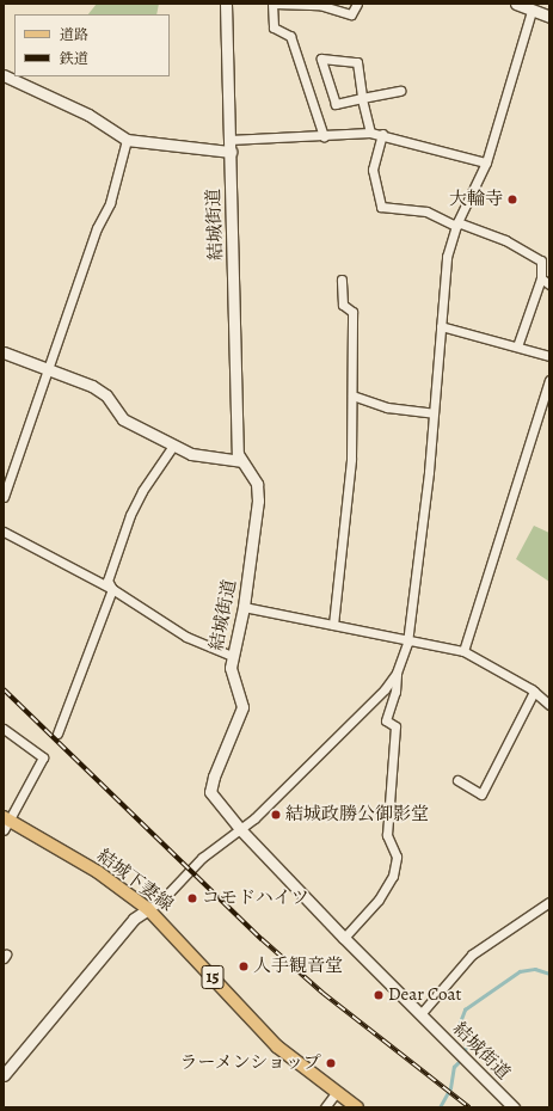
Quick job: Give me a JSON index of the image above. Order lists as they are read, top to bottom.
{
  "streets": {
    "main road": ["結城街道", "結城下妻線", "15"]
  },
  "places": [
    "大輪寺",
    "結城政勝公御影堂",
    "コモドハイツ",
    "人手観音堂",
    "Dear Coat",
    "ラーメンショップ"
  ],
  "legend": ["道路", "鉄道"]
}
